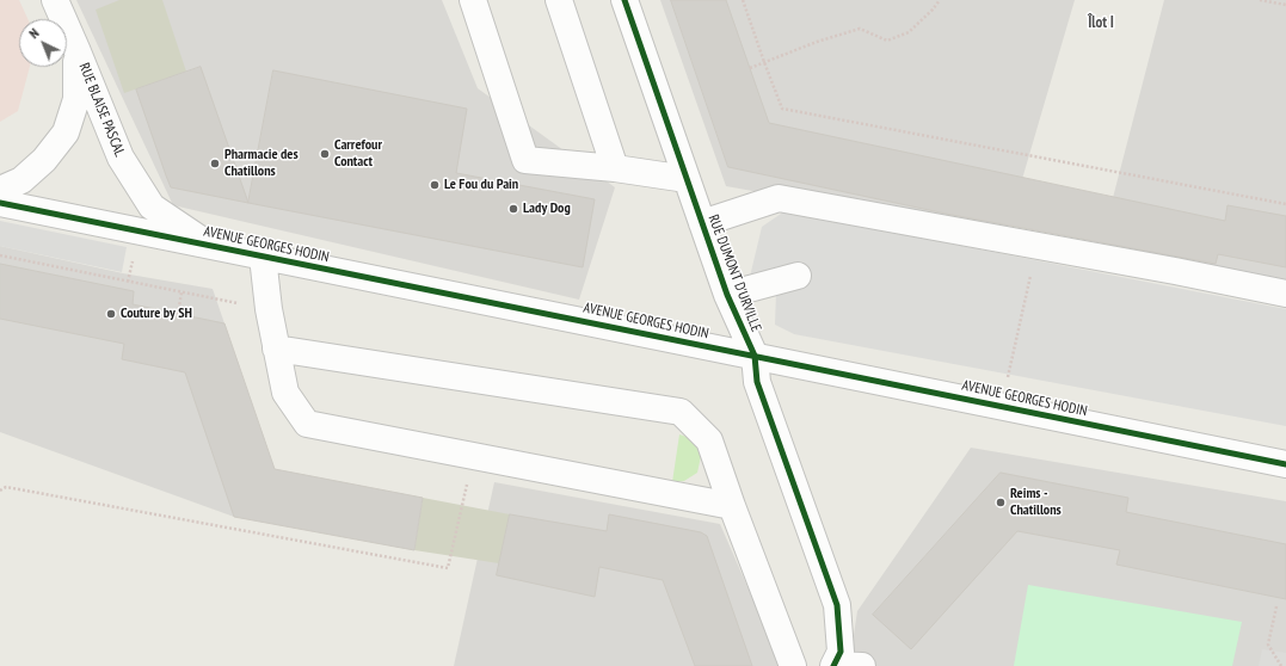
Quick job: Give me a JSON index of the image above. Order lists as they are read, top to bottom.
{
  "streets": {
    "street": ["RUE BLAISE PASCAL", "AVENUE GEORGES HODIN", "RUE DUMONT D'URVILLE"]
  },
  "crossings": [
    ["RUE BLAISE PASCAL", "AVENUE GEORGES HODIN"],
    ["AVENUE GEORGES HODIN", "RUE DUMONT D'URVILLE"]
  ],
  "districts": ["Îlot I"],
  "places": [
    "Carrefour Contact",
    "Pharmacie des Chatillons",
    "Le Fou du Pain",
    "Lady Dog",
    "Couture by SH",
    "Reims - Chatillons"
  ],
  "north": "top left"
}
